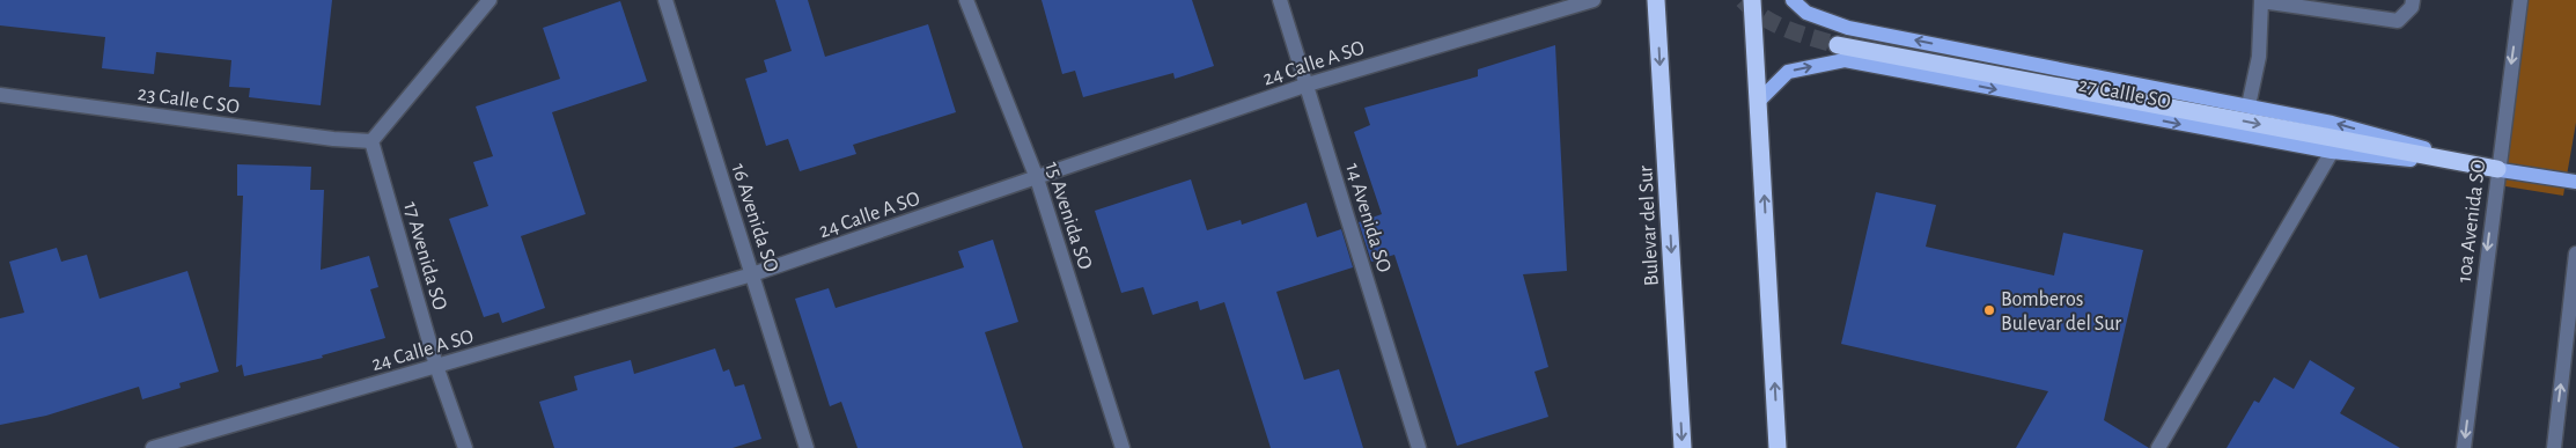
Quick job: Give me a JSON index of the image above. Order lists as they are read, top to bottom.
{
  "streets": {
    "highway": ["Bulevar del Sur"],
    "main road": ["27 Callle SO"],
    "street": [
      "24 Calle A SO",
      "23 Calle C SO",
      "15 Avenida SO",
      "16 Avenida SO",
      "14 Avenida SO",
      "10a Avenida SO",
      "17 Avenida SO"
    ]
  },
  "crossings": [
    ["24 Calle A SO", "15 Avenida SO"],
    ["24 Calle A SO", "16 Avenida SO"],
    ["24 Calle A SO", "14 Avenida SO"],
    ["24 Calle A SO", "17 Avenida SO"],
    ["27 Callle SO", "10a Avenida SO"],
    ["23 Calle C SO", "17 Avenida SO"]
  ],
  "places": ["Bomberos Bulevar del Sur"]
}
